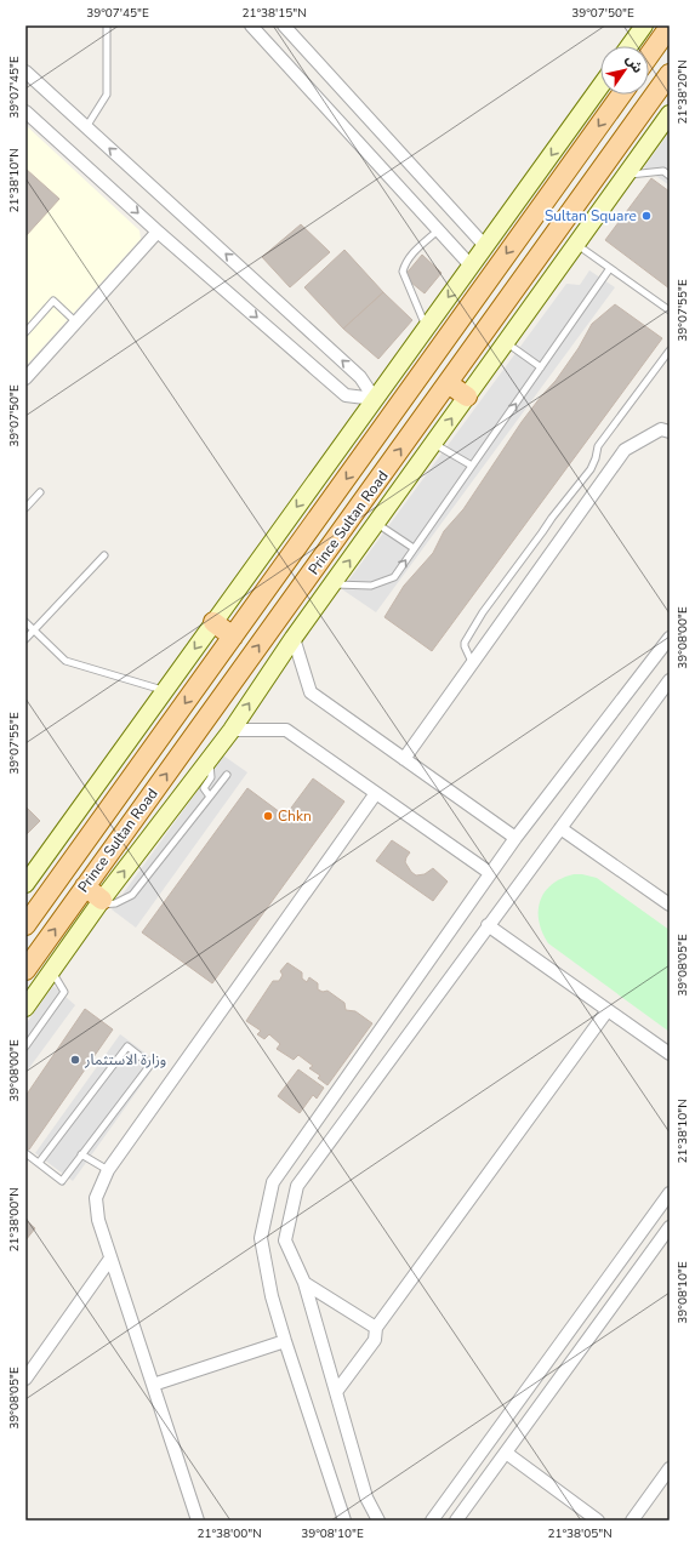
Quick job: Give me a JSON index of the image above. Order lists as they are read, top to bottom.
{
  "streets": {
    "main road": ["Prince Sultan Road"]
  },
  "places": ["Sultan Square", "Chkn", "وزارة الاستثمار"],
  "north": "top right",
  "coordinates": [
    "39°07'45\"E",
    "21°38'15\"N",
    "39°07'50\"E",
    "21°38'20\"N",
    "21°38'10\"N",
    "39°07'55\"E",
    "39°08'00\"E",
    "39°08'05\"E",
    "21°38'00\"N",
    "39°08'10\"E",
    "21°38'05\"N"
  ]
}
